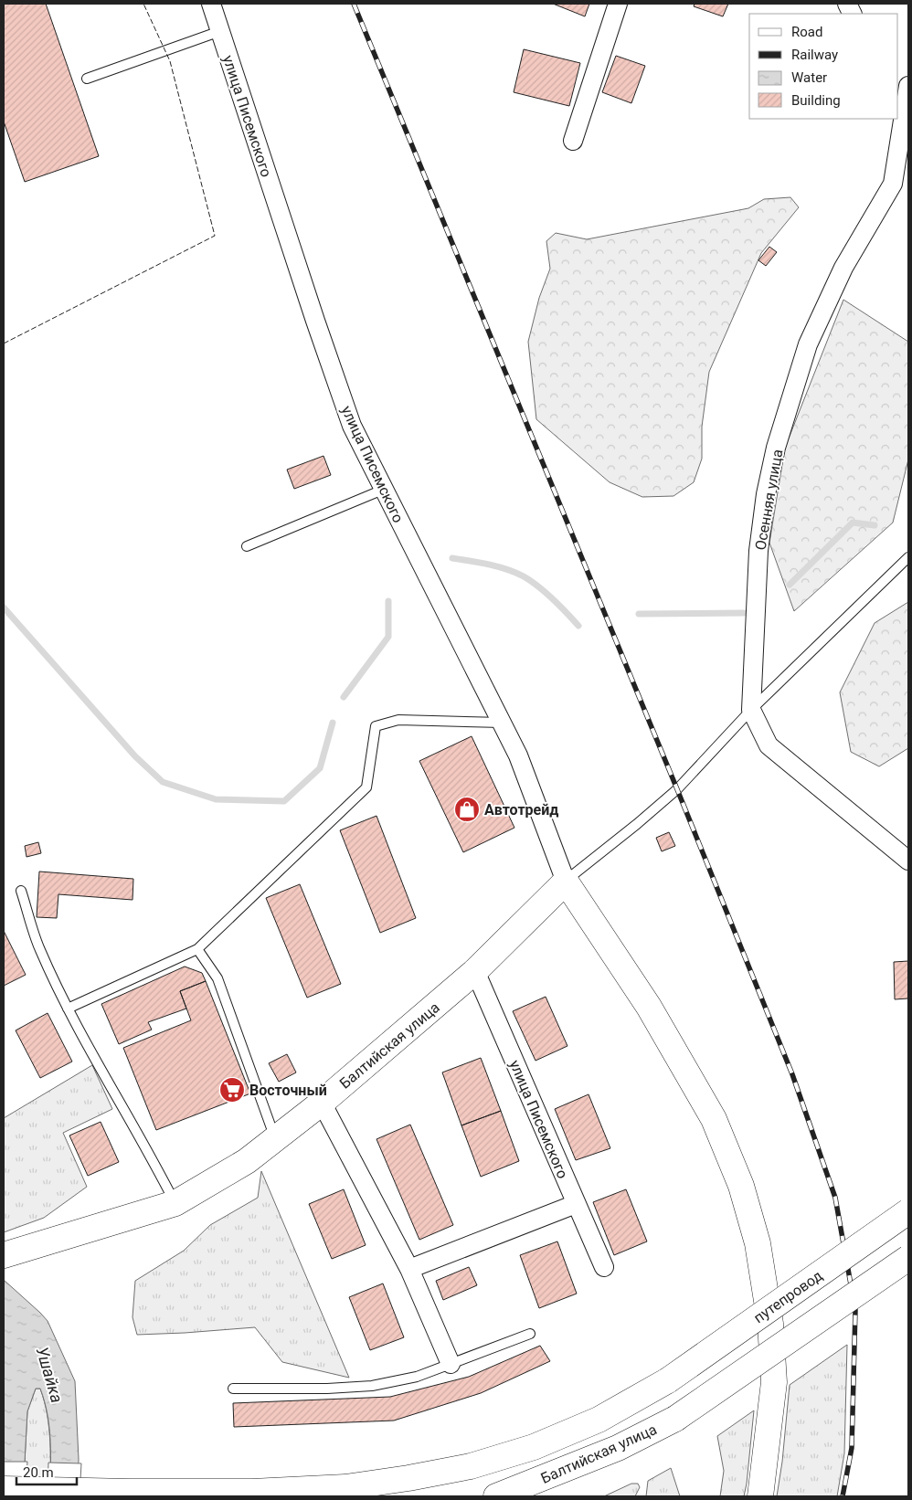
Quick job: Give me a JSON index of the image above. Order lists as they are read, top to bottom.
{
  "streets": {
    "main road": ["Балтийская улица", "путепровод"],
    "street": ["улица Писемского", "Осенняя улица"]
  },
  "crossings": [
    ["улица Писемского", "Балтийская улица"]
  ],
  "water": ["Ушайка"],
  "places": {
    "shop": ["Автотрейд"],
    "supermarket": ["Восточный"]
  },
  "legend": [
    "Road",
    "Railway",
    "Water",
    "Building"
  ],
  "scale_bar": "20 m"
}
